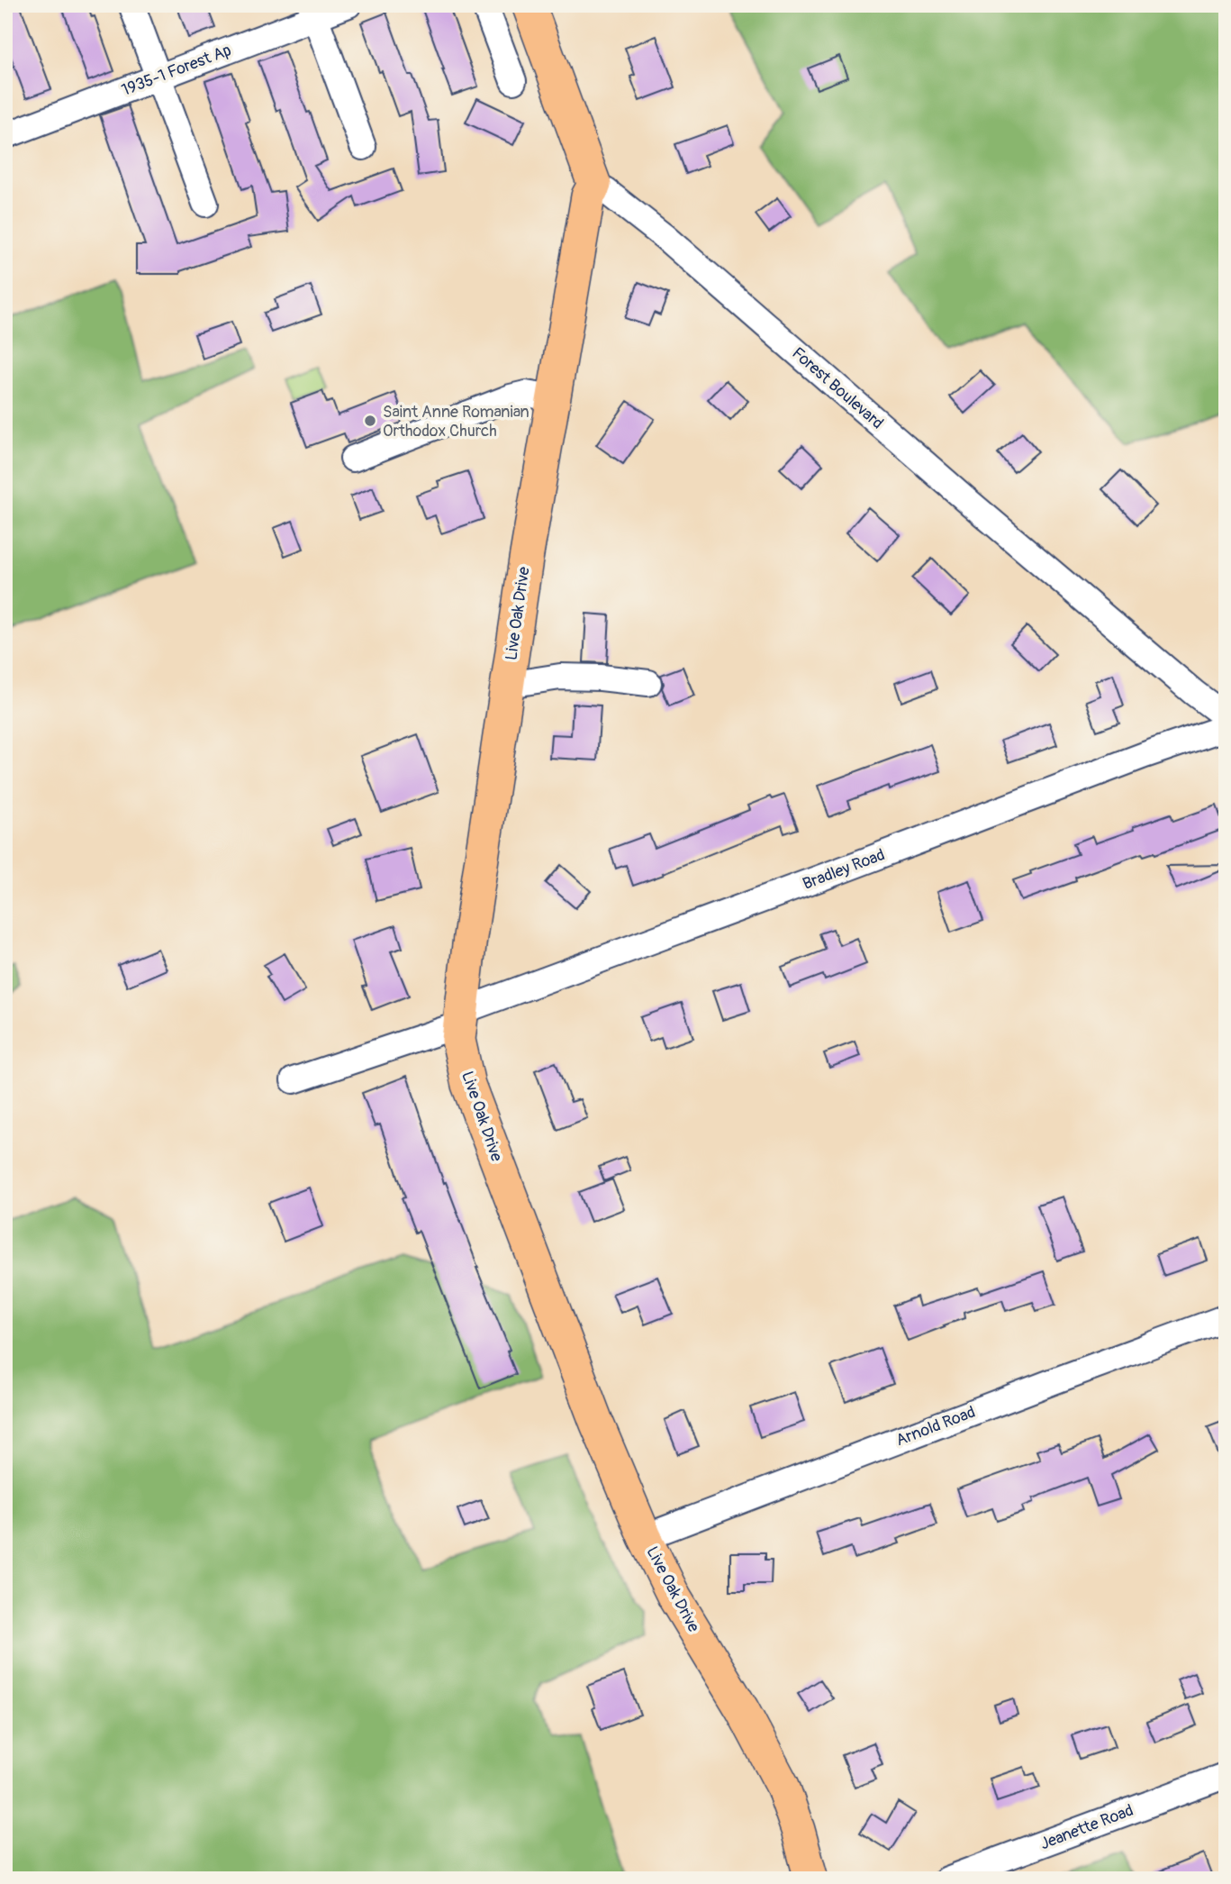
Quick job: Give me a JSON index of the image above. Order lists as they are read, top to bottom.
{
  "streets": {
    "main road": ["Live Oak Drive"],
    "street": [
      "1935-1 Forest Ap",
      "Forest Boulevard",
      "Bradley Road",
      "Arnold Road",
      "Jeanette Road"
    ]
  },
  "crossings": [
    ["Forest Boulevard", "Live Oak Drive"],
    ["Live Oak Drive", "Bradley Road"],
    ["Live Oak Drive", "Arnold Road"]
  ],
  "places": ["Saint Anne Romanian Orthodox Church"]
}
